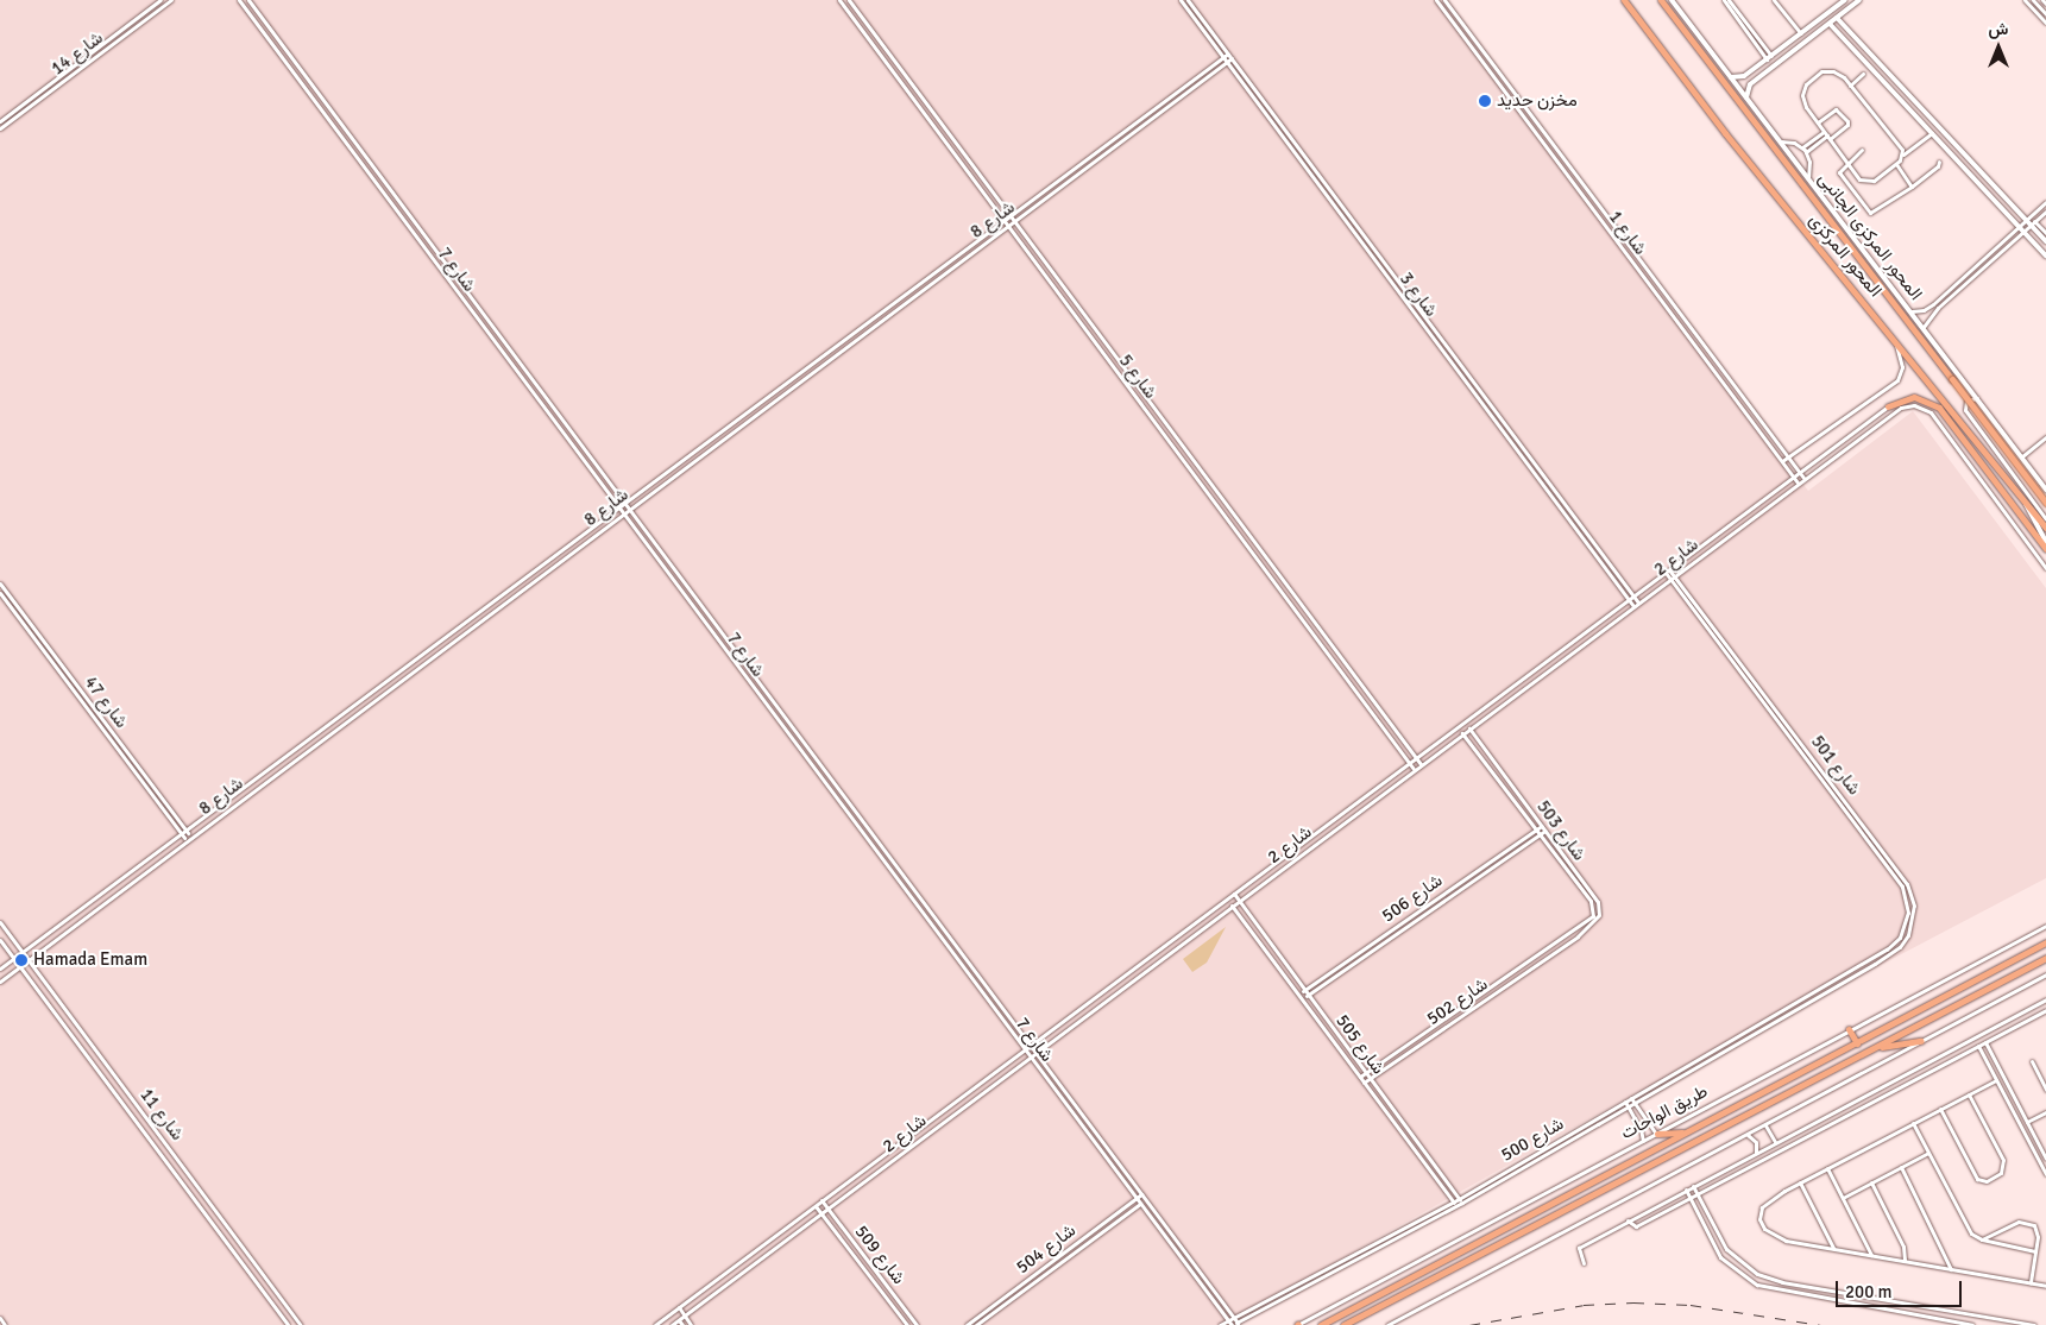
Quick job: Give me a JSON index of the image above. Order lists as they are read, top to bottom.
{
  "streets": {
    "highway": ["المحور المركزى", "طريق الواحات"],
    "street": [
      "شارع 14",
      "شارع 8",
      "شارع 1",
      "المحور المركزى الجانبى",
      "شارع 7",
      "شارع 3",
      "شارع 5",
      "شارع 2",
      "شارع 47",
      "شارع 501",
      "شارع 503",
      "شارع 506",
      "شارع 502",
      "شارع 505",
      "شارع 11",
      "شارع 500",
      "شارع 504",
      "شارع 509"
    ]
  },
  "crossings": [
    ["شارع 8", "شارع 7"],
    ["شارع 8", "شارع 3"],
    ["شارع 8", "شارع 5"],
    ["شارع 8", "شارع 47"],
    ["شارع 8", "شارع 11"],
    ["شارع 1", "شارع 2"],
    ["شارع 7", "شارع 2"],
    ["شارع 7", "شارع 500"],
    ["شارع 7", "شارع 504"],
    ["شارع 3", "شارع 2"],
    ["شارع 5", "شارع 2"],
    ["شارع 2", "شارع 501"],
    ["شارع 2", "شارع 503"],
    ["شارع 2", "شارع 505"],
    ["شارع 2", "شارع 509"],
    ["شارع 501", "شارع 500"],
    ["شارع 503", "شارع 506"],
    ["شارع 503", "شارع 502"],
    ["شارع 506", "شارع 505"],
    ["شارع 502", "شارع 505"],
    ["شارع 505", "شارع 500"]
  ],
  "places": ["مخزن حديد", "Hamada Emam"],
  "scale_bar": "200 m",
  "north": "top"
}
